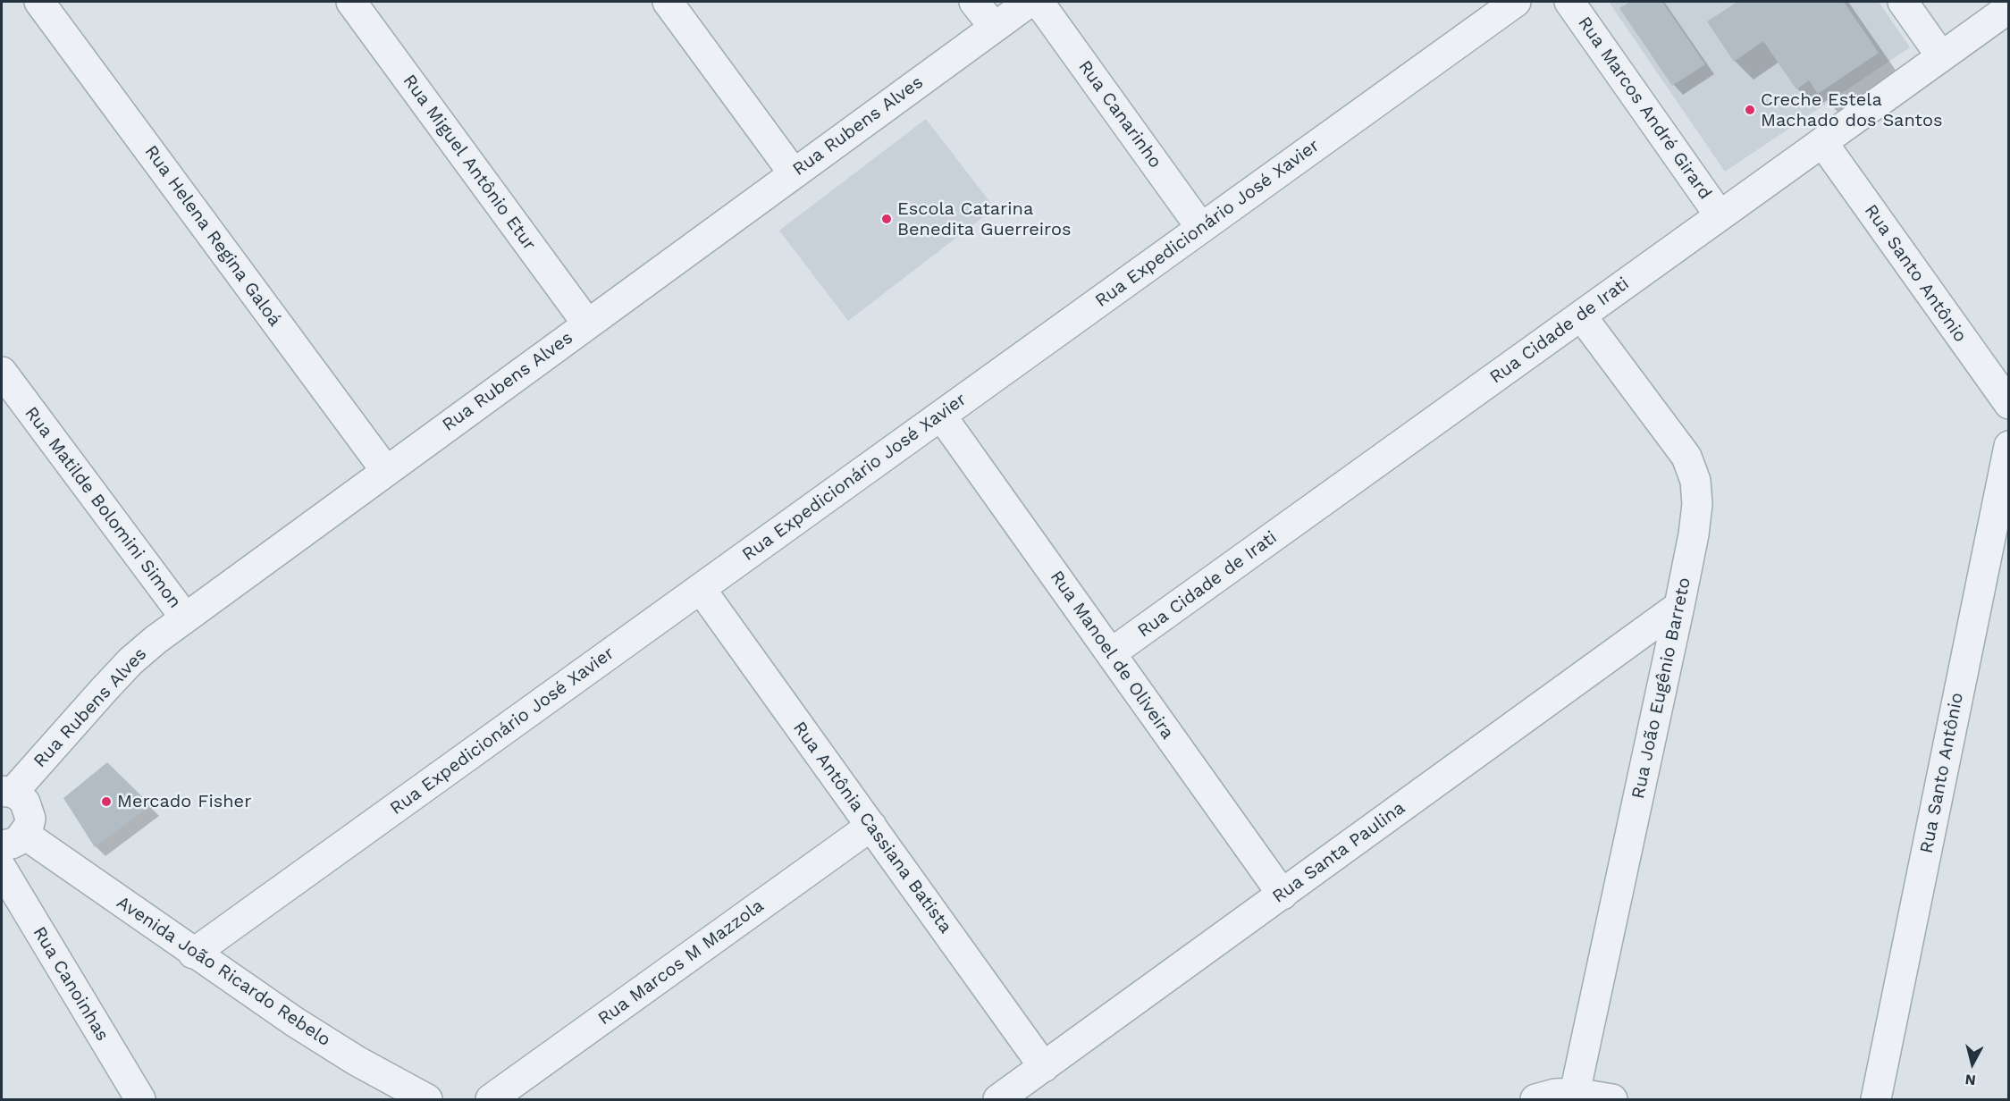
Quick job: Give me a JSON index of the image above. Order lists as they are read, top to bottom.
{
  "streets": {
    "street": [
      "Rua Marcos André Girard",
      "Rua Canarinho",
      "Rua Rubens Alves",
      "Rua Miguel Antônio Etur",
      "Rua Expedicionário José Xavier",
      "Rua Helena Regina Galoá",
      "Rua Santo Antônio",
      "Rua Cidade de Irati",
      "Rua Matilde Bolomini Simon",
      "Rua Manoel de Oliveira",
      "Rua João Eugênio Barreto",
      "Rua Antônia Cassiana Batista",
      "Rua Santa Paulina",
      "Rua Marcos M Mazzola",
      "Avenida João Ricardo Rebelo",
      "Rua Canoinhas"
    ]
  },
  "crossings": [
    ["Rua Marcos André Girard", "Rua Cidade de Irati"],
    ["Rua Canarinho", "Rua Expedicionário José Xavier"],
    ["Rua Rubens Alves", "Rua Miguel Antônio Etur"],
    ["Rua Rubens Alves", "Rua Helena Regina Galoá"],
    ["Rua Rubens Alves", "Rua Matilde Bolomini Simon"],
    ["Rua Expedicionário José Xavier", "Rua Manoel de Oliveira"],
    ["Rua Expedicionário José Xavier", "Rua Antônia Cassiana Batista"],
    ["Rua Expedicionário José Xavier", "Avenida João Ricardo Rebelo"],
    ["Rua Santo Antônio", "Rua Cidade de Irati"],
    ["Rua Cidade de Irati", "Rua Manoel de Oliveira"],
    ["Rua Cidade de Irati", "Rua João Eugênio Barreto"],
    ["Rua Manoel de Oliveira", "Rua Santa Paulina"],
    ["Rua João Eugênio Barreto", "Rua Santa Paulina"],
    ["Rua Antônia Cassiana Batista", "Rua Santa Paulina"],
    ["Rua Antônia Cassiana Batista", "Rua Marcos M Mazzola"]
  ],
  "places": ["Creche Estela Machado dos Santos", "Escola Catarina Benedita Guerreiros", "Mercado Fisher"],
  "north": "bottom"
}
